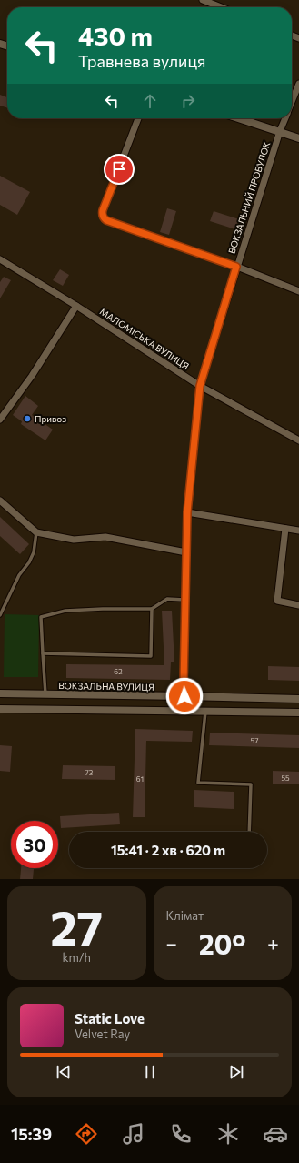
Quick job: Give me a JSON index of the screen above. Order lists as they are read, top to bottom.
{
  "streets": {
    "street": ["ВОКЗАЛЬНИЙ ПРОВУЛОК", "МАЛОМІСЬКА ВУЛИЦЯ", "ВОКЗАЛЬНА ВУЛИЦЯ"]
  },
  "crossings": [
    ["ВОКЗАЛЬНИЙ ПРОВУЛОК", "МАЛОМІСЬКА ВУЛИЦЯ"],
    ["ВОКЗАЛЬНИЙ ПРОВУЛОК", "ВОКЗАЛЬНА ВУЛИЦЯ"]
  ],
  "places": ["Привоз"],
  "house_numbers": [
    "62",
    "57",
    "73",
    "55",
    "61"
  ],
  "page": {
    "turn": ["430 m", "Травнева вулиця"],
    "limit": "30",
    "trip": "15:41 · 2 хв · 620 m",
    "tile": [
      ["27", "km/h"],
      "Клімат"
    ],
    "heat": ["−", "20°", "+"],
    "song": ["Static Love", "Velvet Ray"],
    "tabs": "15:39"
  }
}
